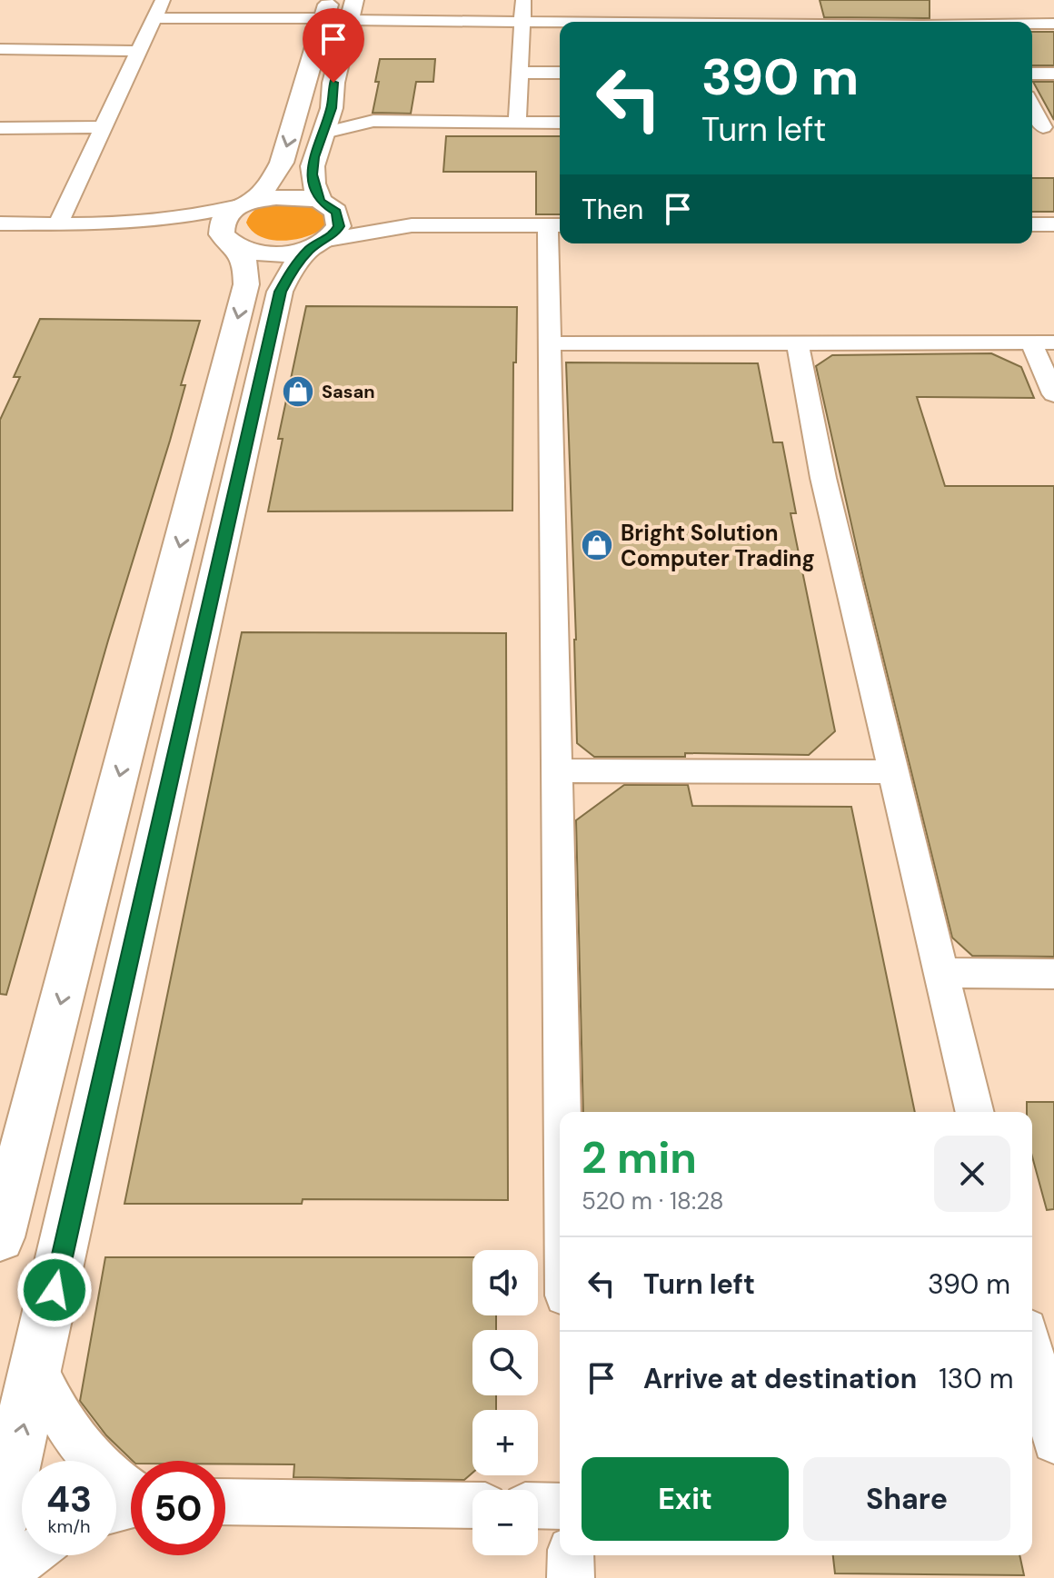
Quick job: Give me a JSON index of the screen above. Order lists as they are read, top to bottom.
{
  "places": {
    "shop": ["Sasan", "Bright Solution Computer Trading"]
  },
  "page": {
    "turn": ["390 m", "Turn left"],
    "then": "Then",
    "heading": ["2 min", "520 m · 18:28"],
    "list": [
      {
        "name": "Turn left",
        "value": "390 m"
      },
      {
        "name": "Arrive at destination",
        "value": "130 m"
      }
    ],
    "map_buttons": ["+", "−"],
    "buttons": ["Exit", "Share"],
    "speed": "43 km/h",
    "limit": "50"
  }
}
